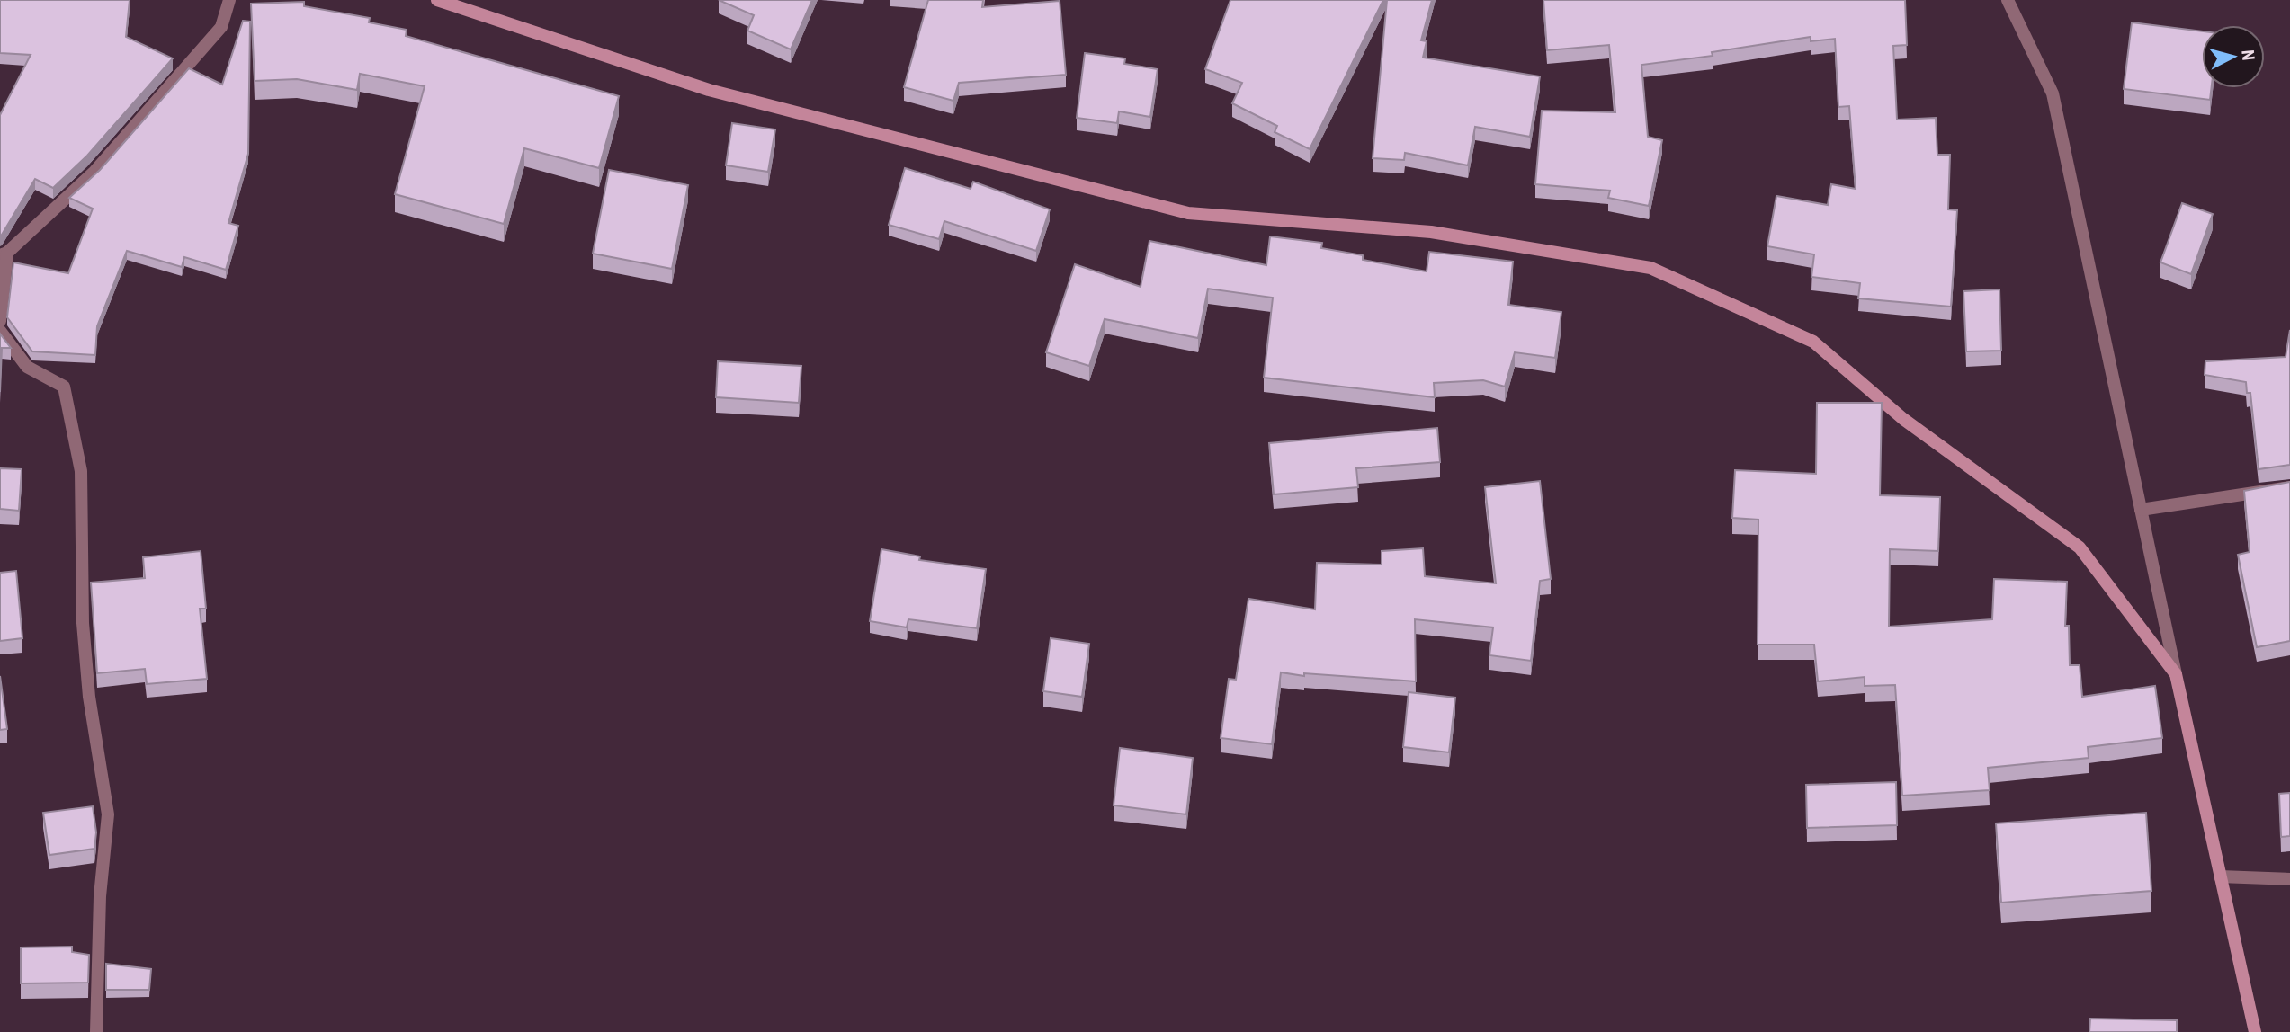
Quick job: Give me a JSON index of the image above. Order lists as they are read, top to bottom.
{
  "north": "right"
}
